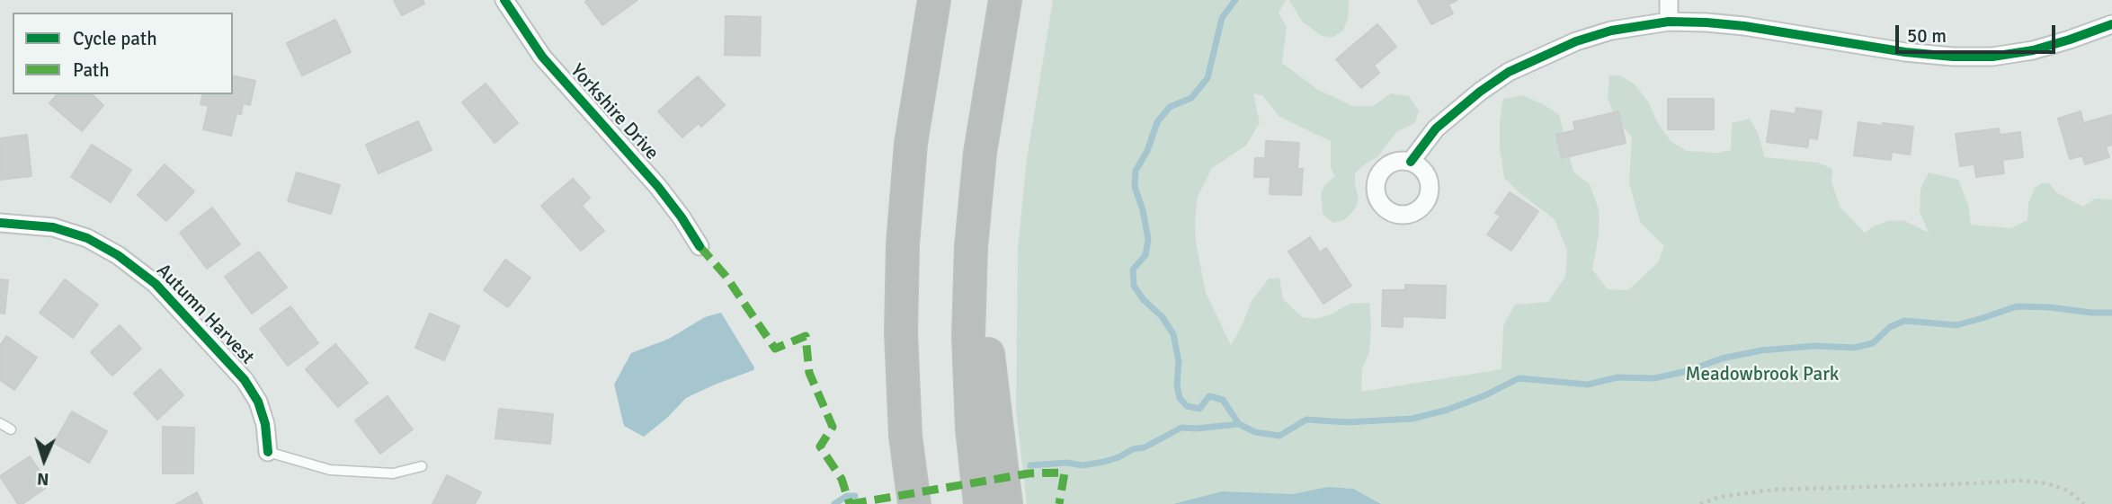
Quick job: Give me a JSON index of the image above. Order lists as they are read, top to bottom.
{
  "streets": {
    "street": ["Yorkshire Drive", "Autumn Harvest"]
  },
  "parks": ["Meadowbrook Park"],
  "legend": ["Cycle path", "Path"],
  "scale_bar": "50 m",
  "north": "bottom"
}
